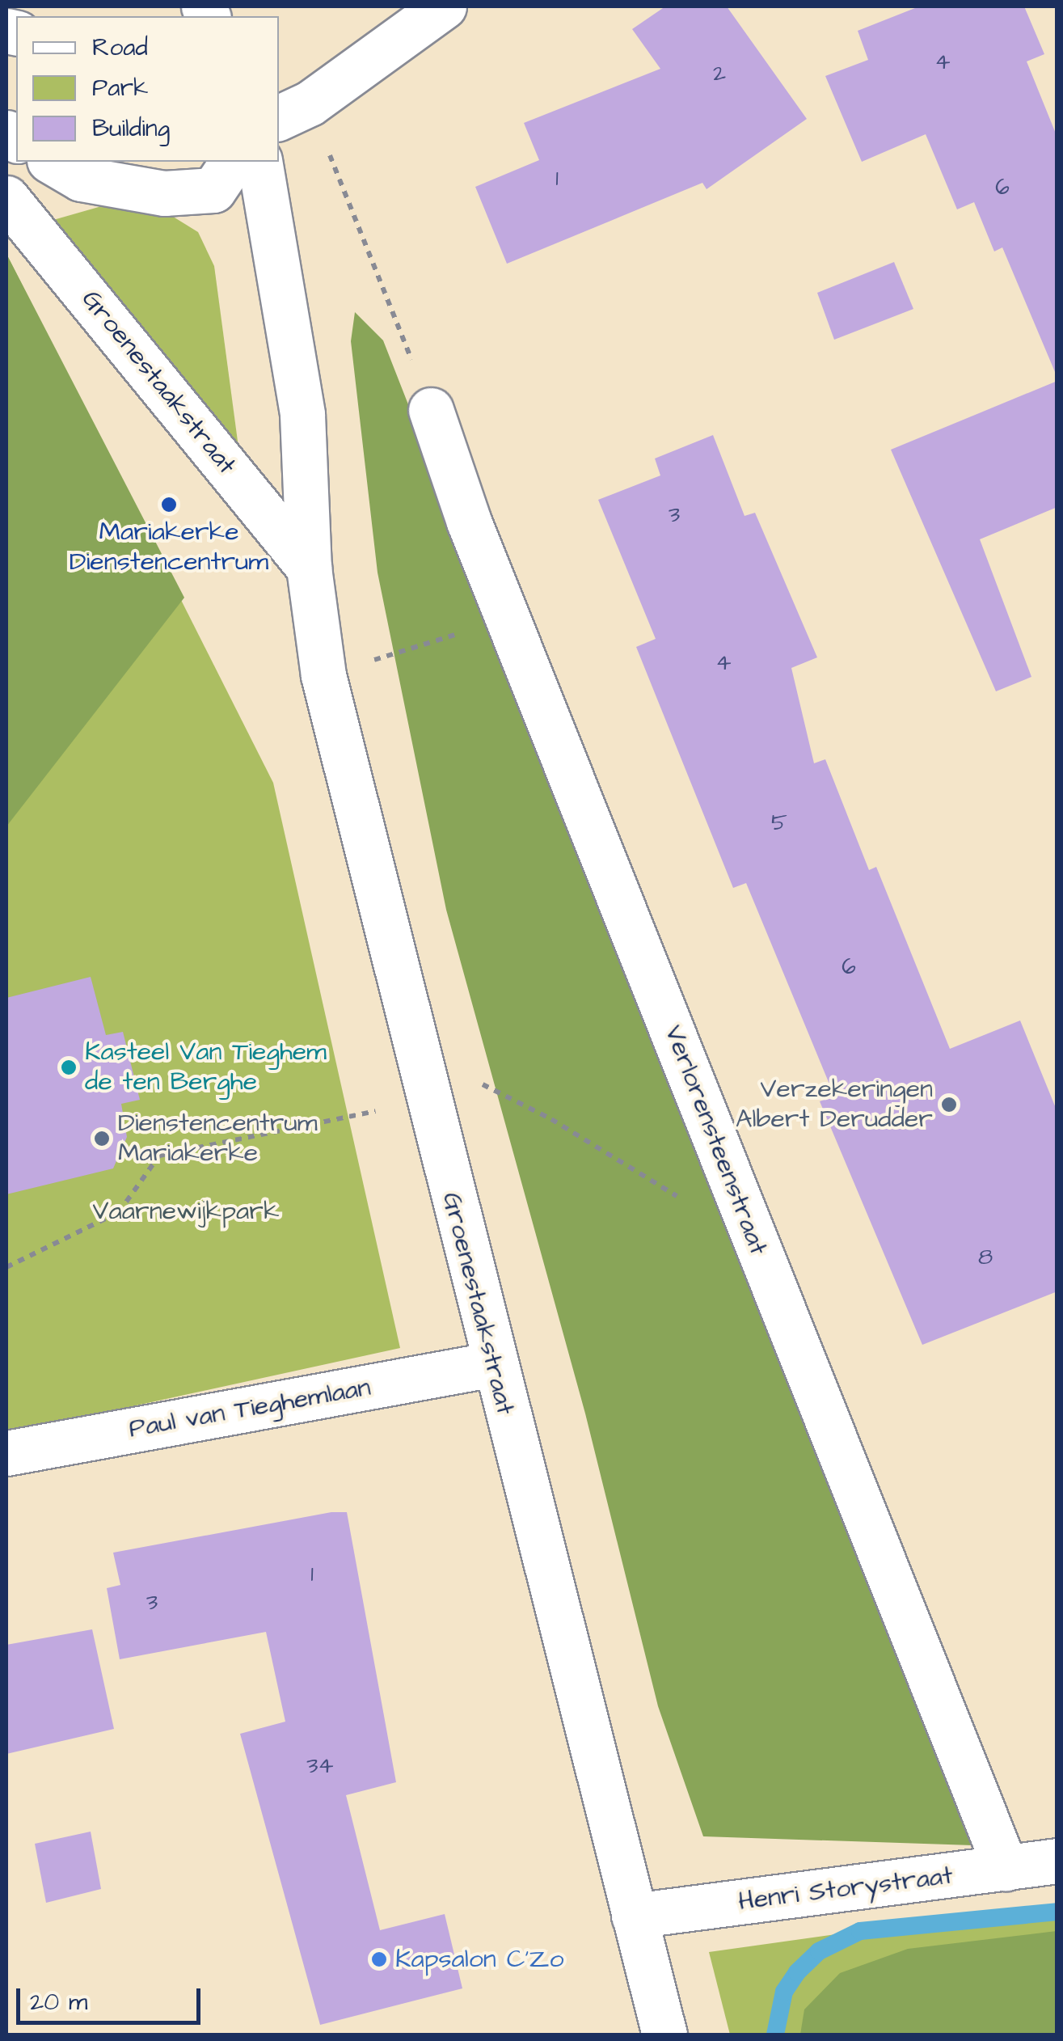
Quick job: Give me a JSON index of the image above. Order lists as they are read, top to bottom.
{
  "streets": {
    "street": [
      "Groenestaakstraat",
      "Verlorensteenstraat",
      "Paul van Tieghemlaan",
      "Henri Storystraat"
    ]
  },
  "crossings": [
    ["Groenestaakstraat", "Paul van Tieghemlaan"],
    ["Groenestaakstraat", "Henri Storystraat"],
    ["Verlorensteenstraat", "Henri Storystraat"]
  ],
  "parks": ["Vaarnewijkpark"],
  "places": [
    "Mariakerke Dienstencentrum",
    "Kasteel Van Tieghem de ten Berghe",
    "Verzekeringen Albert Derudder",
    "Dienstencentrum Mariakerke",
    "Kapsalon C'Zo"
  ],
  "house_numbers": [
    "4",
    "2",
    "1",
    "6",
    "3",
    "4",
    "5",
    "6",
    "8",
    "1",
    "3",
    "34"
  ],
  "legend": ["Road", "Park", "Building"],
  "scale_bar": "20 m"
}
